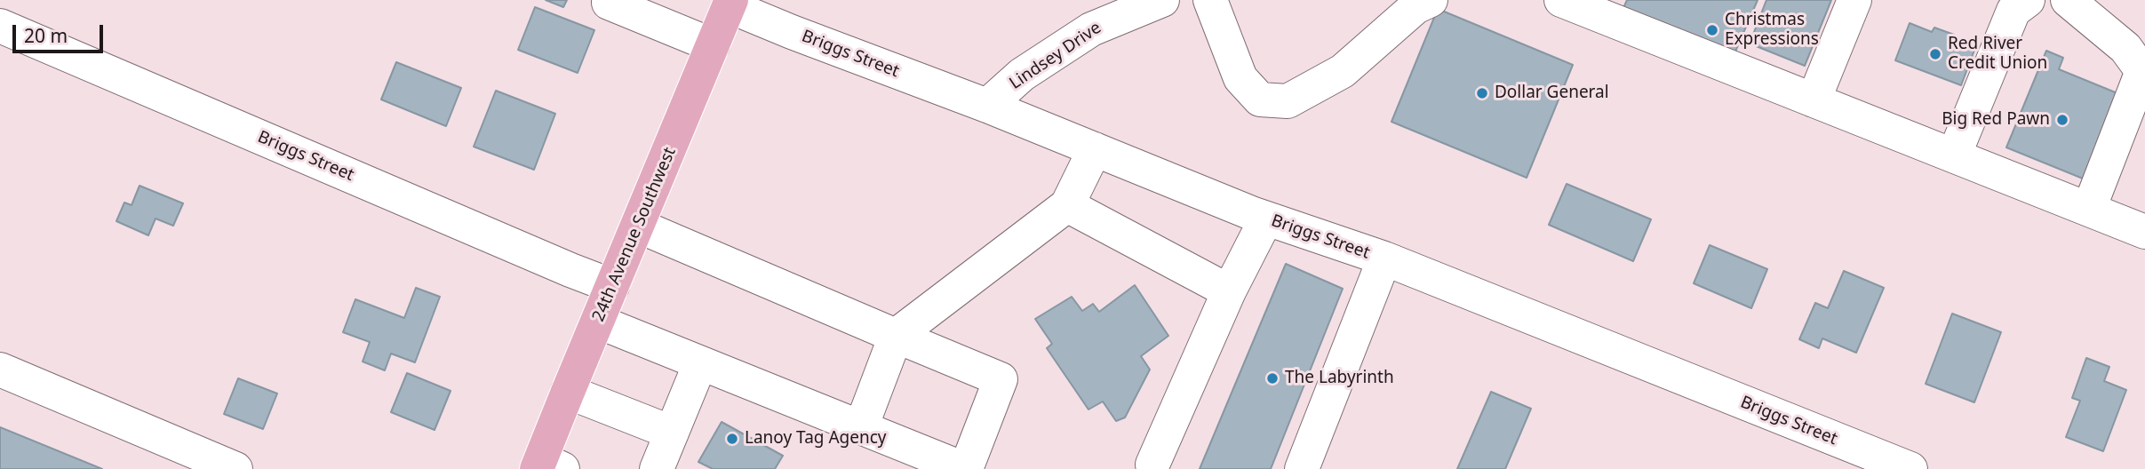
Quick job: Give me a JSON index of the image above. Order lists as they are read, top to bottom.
{
  "streets": {
    "main road": ["24th Avenue Southwest"],
    "street": ["Briggs Street", "Lindsey Drive"]
  },
  "crossings": [
    ["Briggs Street", "Lindsey Drive"],
    ["Briggs Street", "24th Avenue Southwest"]
  ],
  "places": [
    "Christmas Expressions",
    "Red River Credit Union",
    "Dollar General",
    "Big Red Pawn",
    "The Labyrinth",
    "Lanoy Tag Agency"
  ],
  "scale_bar": "20 m"
}
